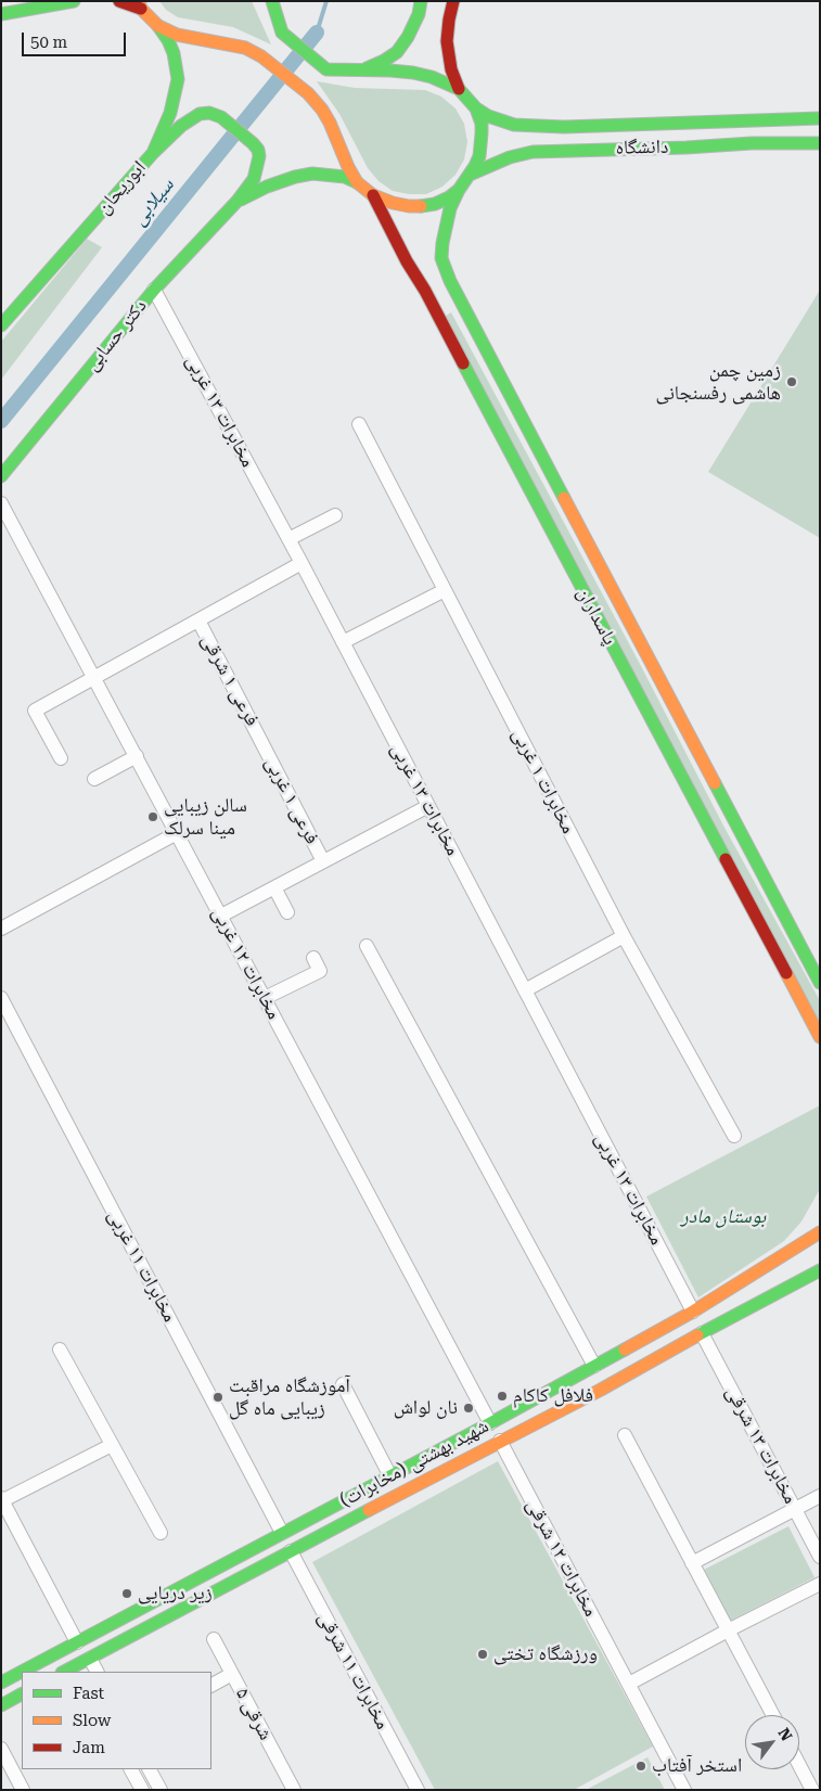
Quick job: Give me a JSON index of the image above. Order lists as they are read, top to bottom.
{
  "streets": {
    "main road": [
      "دانشگاه",
      "ابوریحان",
      "دکتر حسابی",
      "پاسداران",
      "شهید بهشتی (مخابرات)"
    ],
    "street": [
      "مخابرات ۱۳ غربی",
      "فرعی ۱ شرقی",
      "مخابرات ۱ غربی",
      "فرعی ۱ غربی",
      "مخابرات ۱۲ غربی",
      "مخابرات ۱۱ غربی",
      "مخابرات ۱۳ شرقی",
      "مخابرات ۱۲ شرقی",
      "مخابرات ۱۱ شرقی",
      "شرقی ۵"
    ]
  },
  "crossings": [
    ["دکتر حسابی", "مخابرات ۱۳ غربی"],
    ["مخابرات ۱۳ غربی", "شهید بهشتی (مخابرات)"],
    ["فرعی ۱ شرقی", "فرعی ۱ غربی"],
    ["مخابرات ۱۲ غربی", "شهید بهشتی (مخابرات)"],
    ["مخابرات ۱۱ غربی", "شهید بهشتی (مخابرات)"],
    ["مخابرات ۱۳ شرقی", "شهید بهشتی (مخابرات)"],
    ["شهید بهشتی (مخابرات)", "مخابرات ۱۲ شرقی"],
    ["شهید بهشتی (مخابرات)", "مخابرات ۱۱ شرقی"]
  ],
  "water": ["سیلابی"],
  "parks": ["بوستان مادر"],
  "places": [
    "زمین چمن هاشمی رفسنجانی",
    "سالن زیبایی مینا سرلک",
    "فلافل کاکام",
    "آموزشگاه مراقبت زیبایی ماه گل",
    "نان لواش",
    "زیر دریایی",
    "ورزشگاه تختی",
    "استخر آفتاب"
  ],
  "legend": ["Fast", "Slow", "Jam"],
  "scale_bar": "50 m",
  "north": "top right"
}
